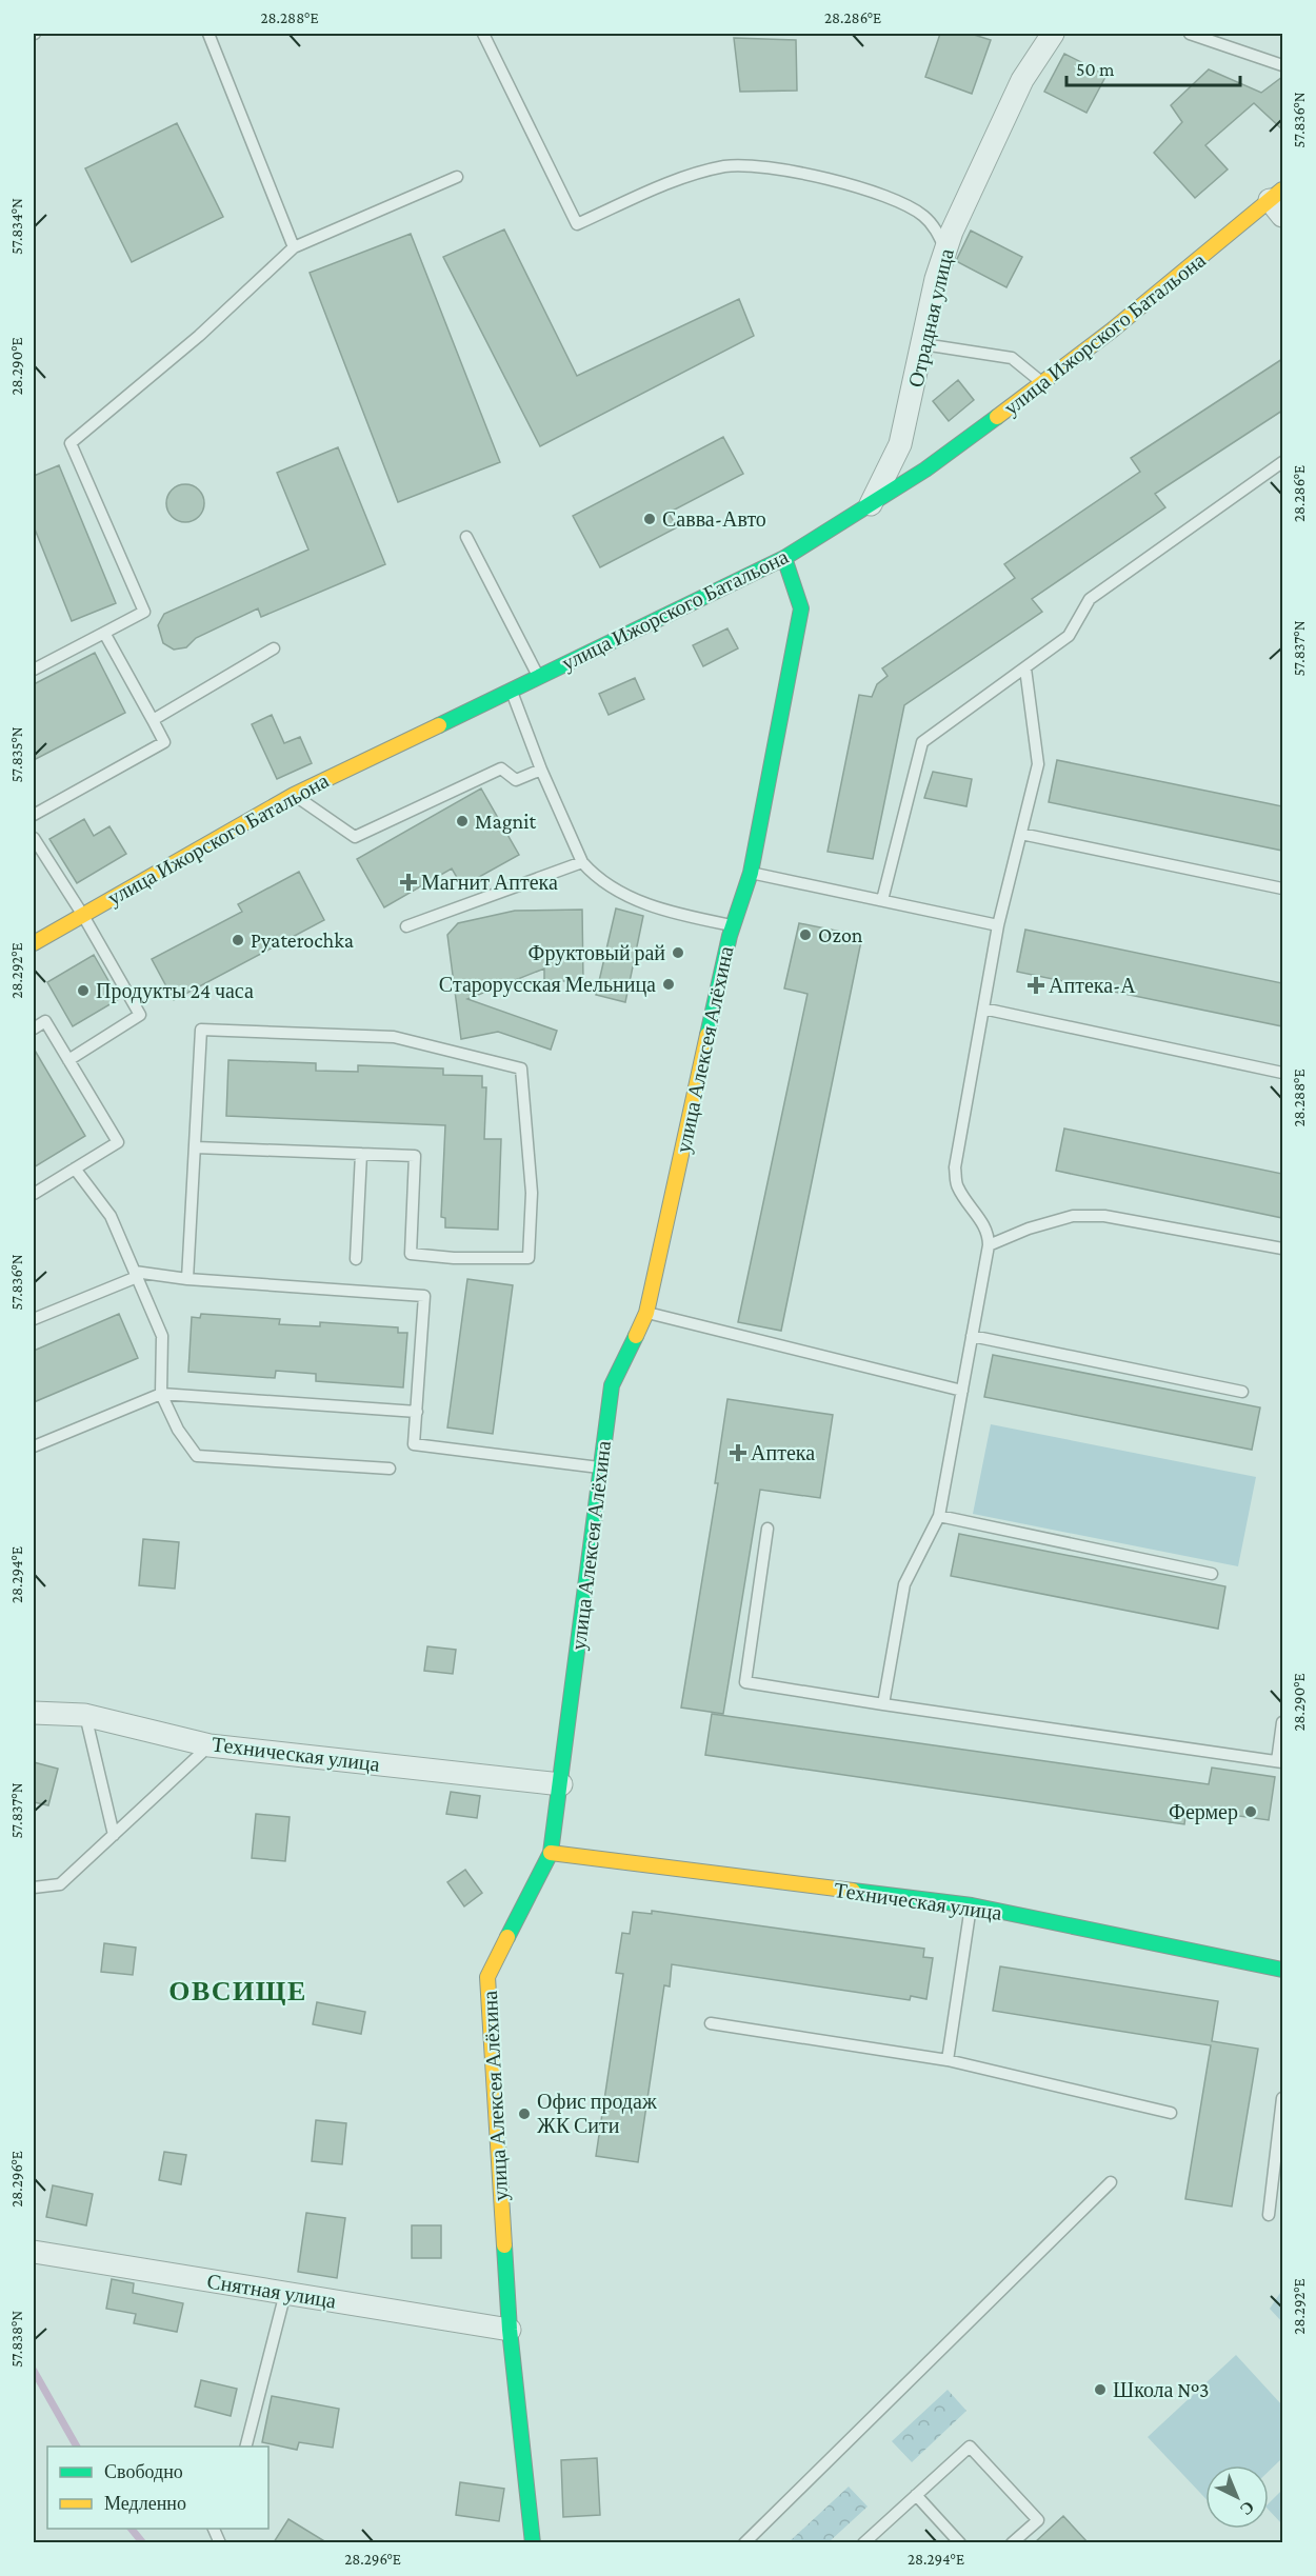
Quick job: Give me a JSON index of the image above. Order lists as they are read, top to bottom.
{
  "streets": {
    "street": [
      "Отрадная улица",
      "улица Ижорского Батальона",
      "улица Алексея Алёхина",
      "Техническая улица",
      "Снятная улица"
    ]
  },
  "crossings": [
    ["Отрадная улица", "улица Ижорского Батальона"],
    ["улица Ижорского Батальона", "улица Алексея Алёхина"],
    ["улица Алексея Алёхина", "Техническая улица"],
    ["улица Алексея Алёхина", "Снятная улица"]
  ],
  "districts": ["ОВСИЩЕ"],
  "places": {
    "other": [
      "Савва-Авто",
      "Magnit",
      "Ozon",
      "Pyaterochka",
      "Фруктовый рай",
      "Старорусская Мельница",
      "Продукты 24 часа",
      "Фермер",
      "Офис продаж ЖК Сити",
      "Школа №3"
    ],
    "health": ["Магнит Аптека", "Аптека-А", "Аптека"]
  },
  "legend": ["Свободно", "Медленно"],
  "scale_bar": "50 m",
  "north": "bottom right",
  "coordinates": [
    "28.288°E",
    "28.286°E",
    "57.836°N",
    "57.834°N",
    "28.290°E",
    "57.837°N",
    "57.835°N",
    "28.292°E",
    "28.294°E",
    "28.296°E",
    "57.838°N"
  ]
}
